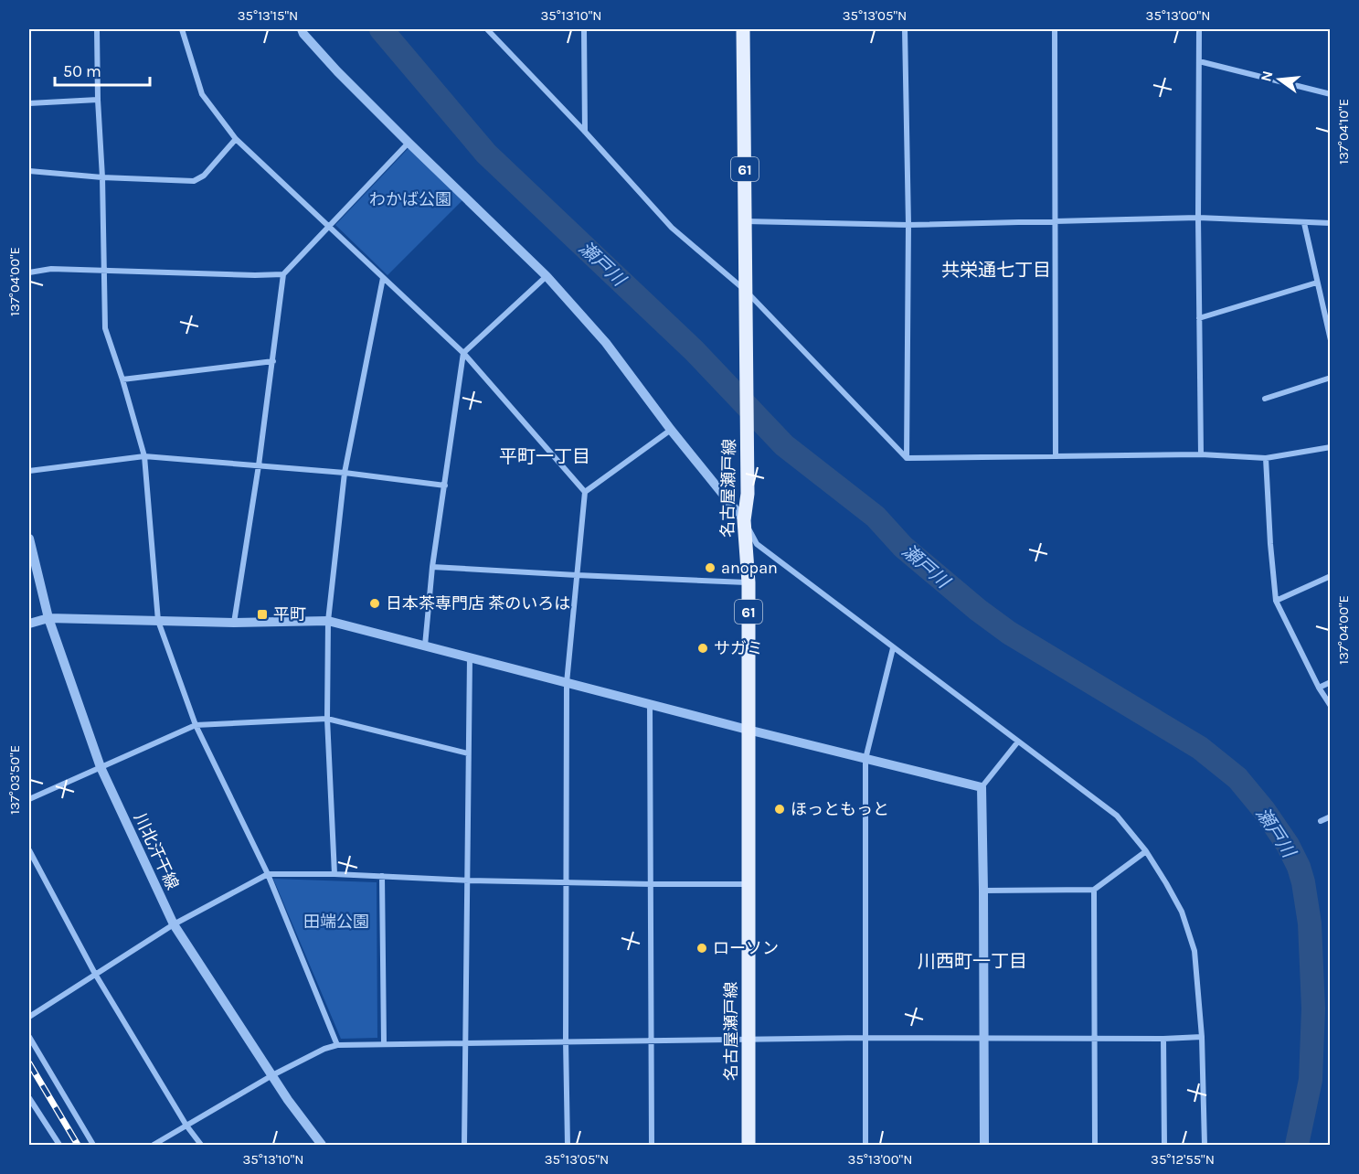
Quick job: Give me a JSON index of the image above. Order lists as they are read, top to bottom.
{
  "streets": {
    "main road": ["61", "名古屋瀬戸線"],
    "street": ["川北汗干線"]
  },
  "districts": ["共栄通七丁目", "平町一丁目", "川西町一丁目"],
  "water": ["瀬戸川"],
  "parks": ["わかば公園", "田端公園"],
  "places": {
    "other": [
      "anopan",
      "日本茶専門店 茶のいろは",
      "サガミ",
      "ほっともっと",
      "ローソン"
    ],
    "transit": ["平町"]
  },
  "scale_bar": "50 m",
  "north": "left",
  "coordinates": [
    "35°13'15\"N",
    "35°13'10\"N",
    "35°13'05\"N",
    "35°13'00\"N",
    "137°04'10\"E",
    "137°04'00\"E",
    "137°03'50\"E",
    "35°12'55\"N"
  ]
}
